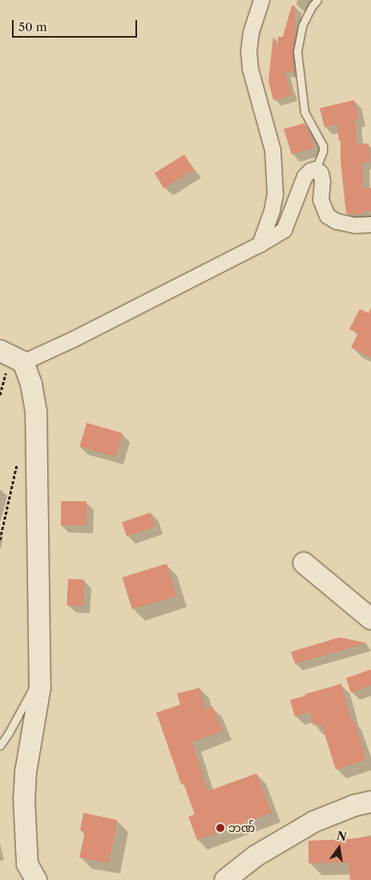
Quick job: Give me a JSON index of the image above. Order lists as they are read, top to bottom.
{
  "places": ["ဘဏ်"],
  "scale_bar": "50 m",
  "north": "top"
}
